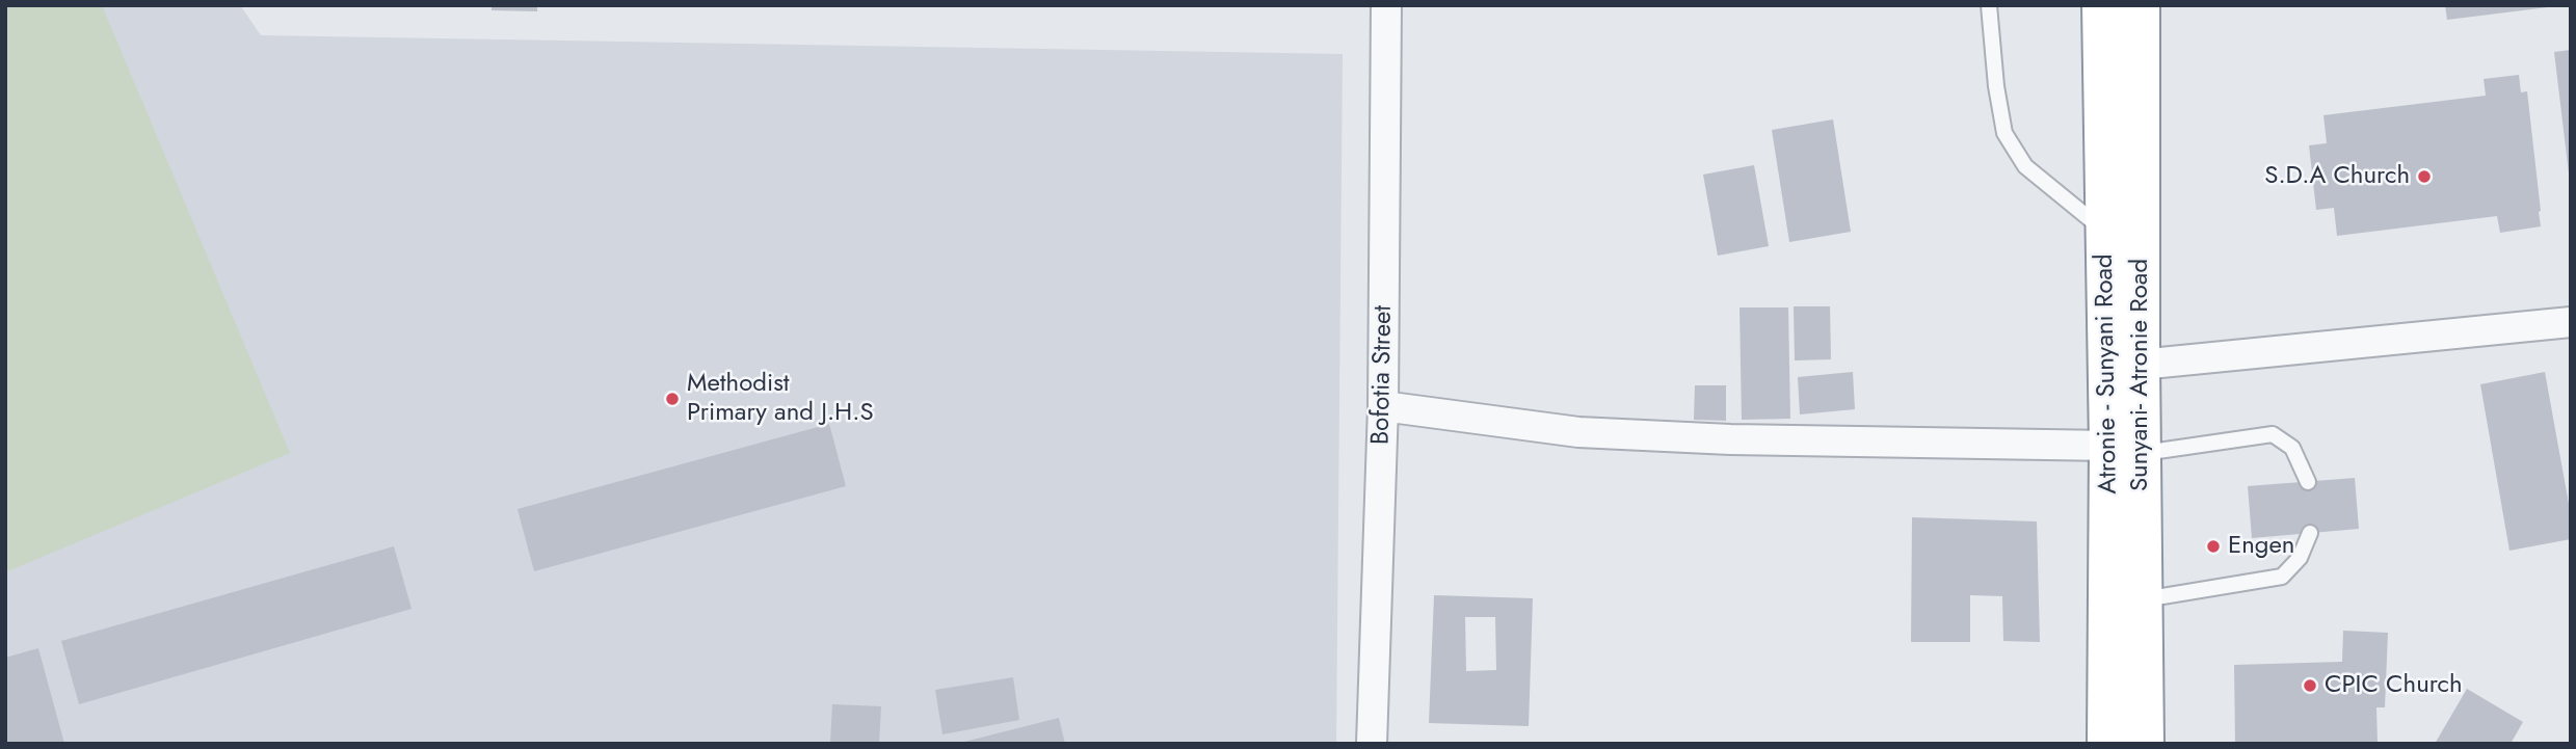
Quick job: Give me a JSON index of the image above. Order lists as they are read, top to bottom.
{
  "streets": {
    "highway": ["Atronie - Sunyani Road", "Sunyani- Atronie Road"],
    "street": ["Bofotia Street"]
  },
  "crossings": [
    ["Atronie - Sunyani Road", "Sunyani- Atronie Road"]
  ],
  "places": [
    "S.D.A Church",
    "Methodist Primary and J.H.S",
    "Engen",
    "CPIC Church"
  ]
}
